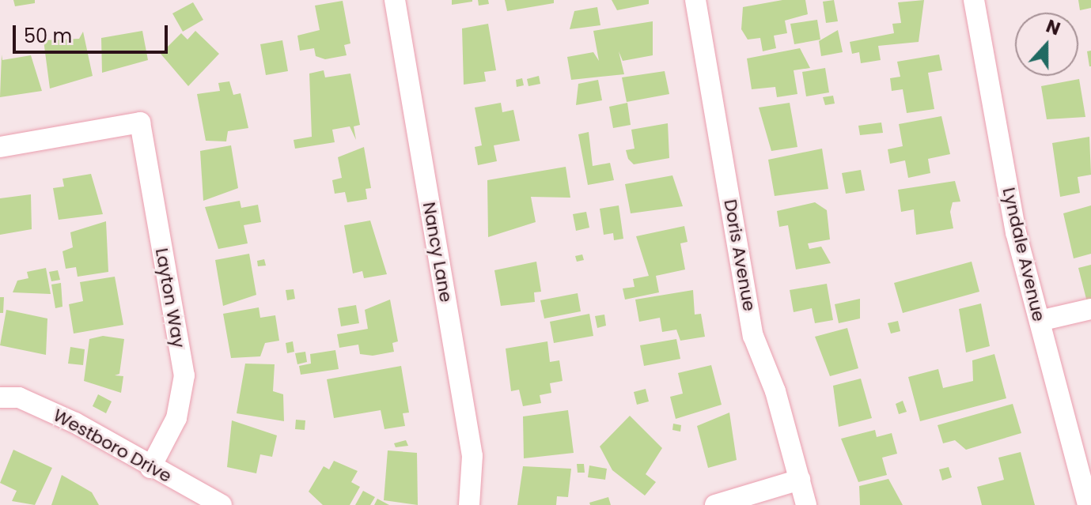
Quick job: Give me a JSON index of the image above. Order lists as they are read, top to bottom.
{
  "streets": {
    "street": [
      "Nancy Lane",
      "Lyndale Avenue",
      "Doris Avenue",
      "Layton Way",
      "Westboro Drive"
    ]
  },
  "crossings": [
    ["Layton Way", "Westboro Drive"]
  ],
  "scale_bar": "50 m",
  "north": "top"
}
